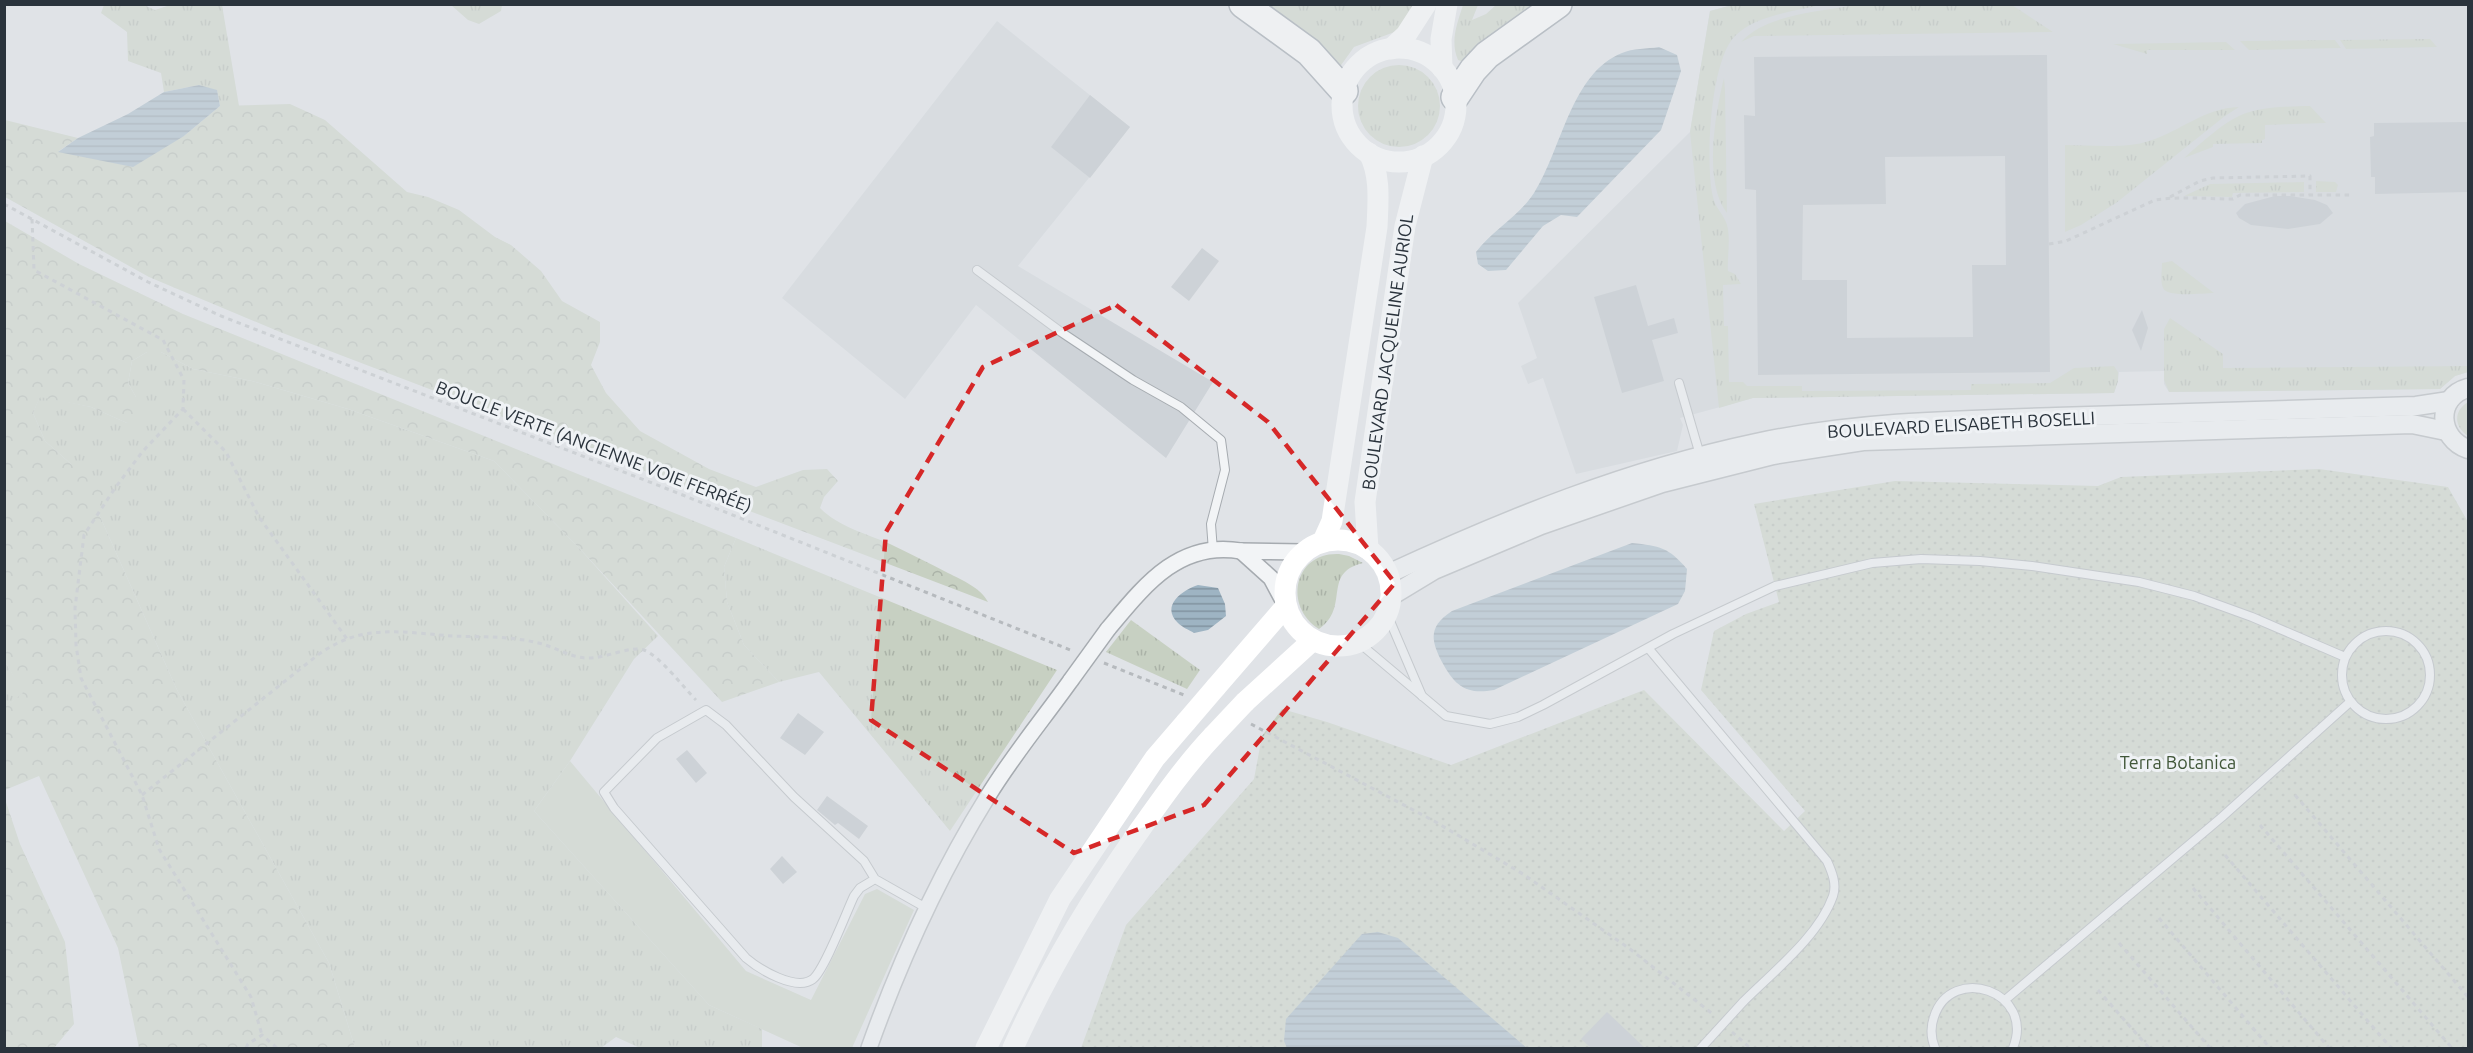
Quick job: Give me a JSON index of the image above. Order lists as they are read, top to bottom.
{
  "streets": {
    "main road": ["BOULEVARD JACQUELINE AURIOL"],
    "street": ["BOULEVARD ELISABETH BOSELLI"],
    "path": ["BOUCLE VERTE (ANCIENNE VOIE FERRÉE)"]
  },
  "crossings": [
    ["BOULEVARD JACQUELINE AURIOL", "BOULEVARD ELISABETH BOSELLI"]
  ],
  "parks": ["Terra Botanica"]
}
